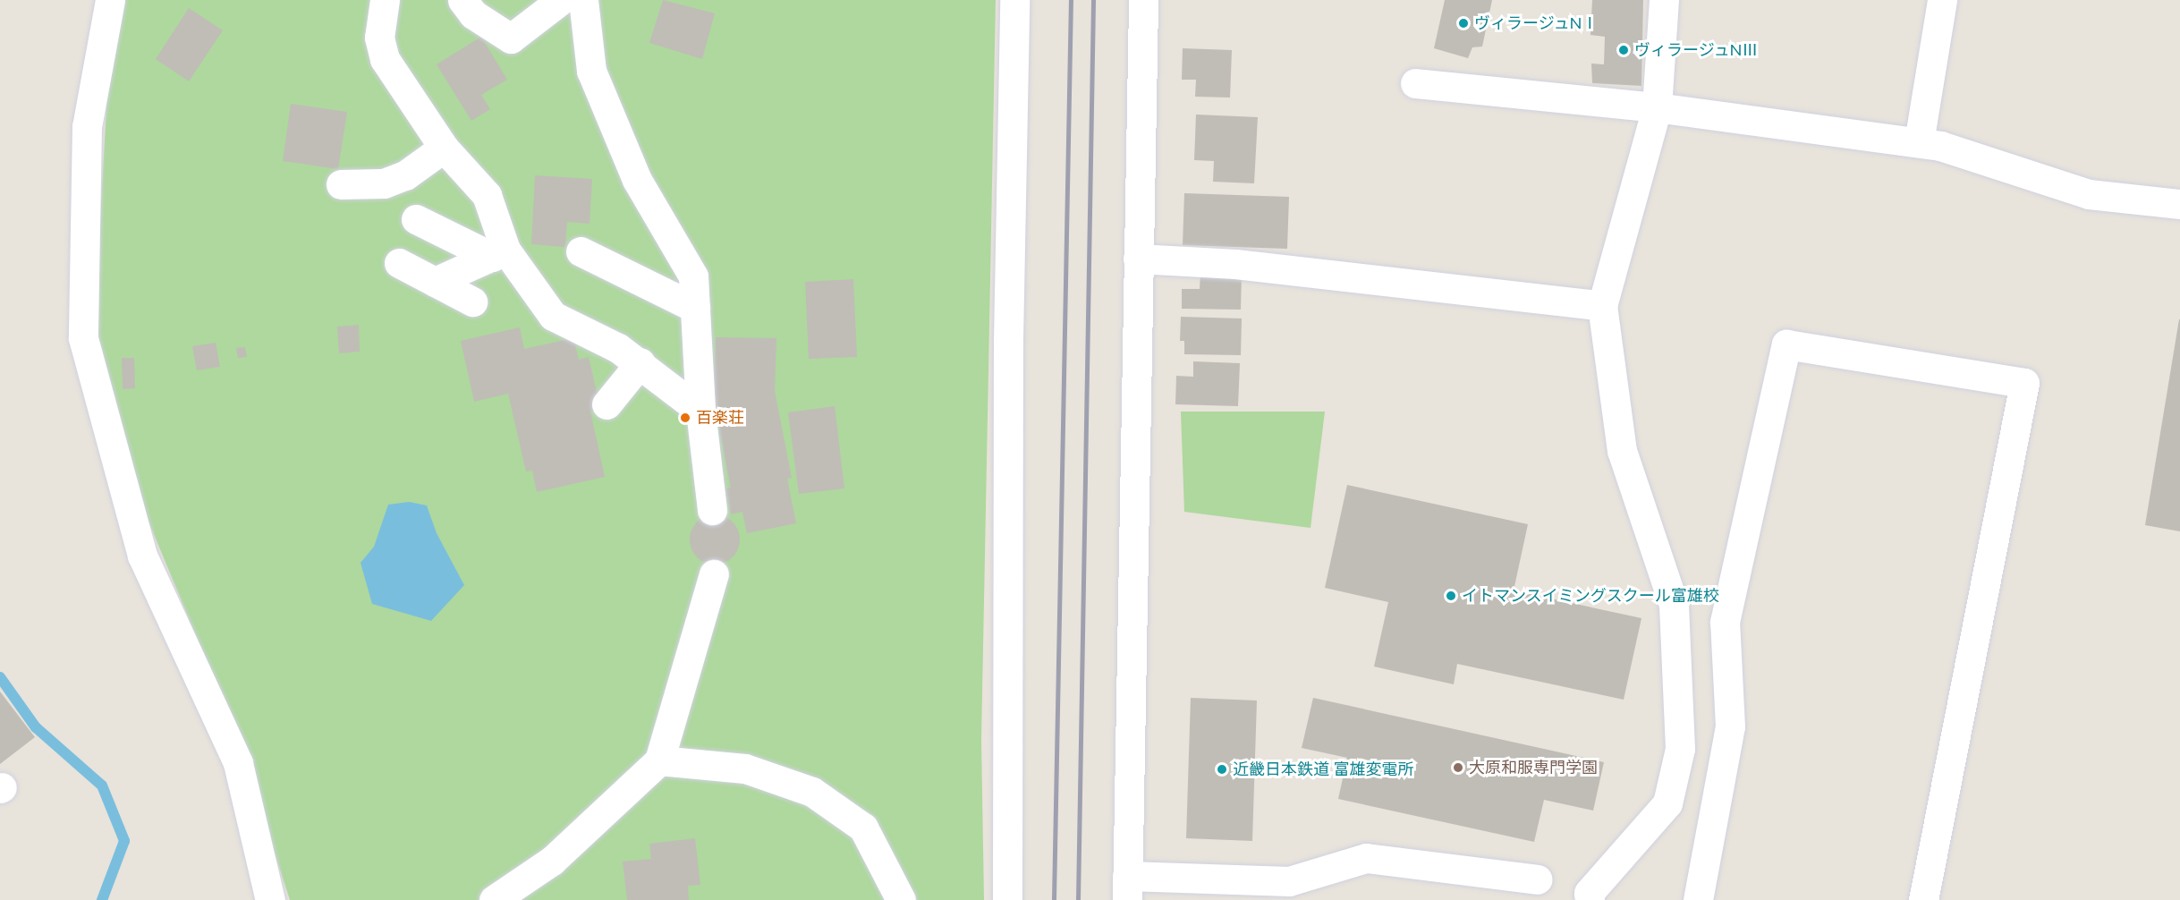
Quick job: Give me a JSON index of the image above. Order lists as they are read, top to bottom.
{
  "places": [
    "ヴィラージュNⅠ",
    "ヴィラージュNⅢ",
    "百楽荘",
    "イトマンスイミングスクール富雄校",
    "大原和服専門学園",
    "近畿日本鉄道 富雄変電所"
  ]
}
